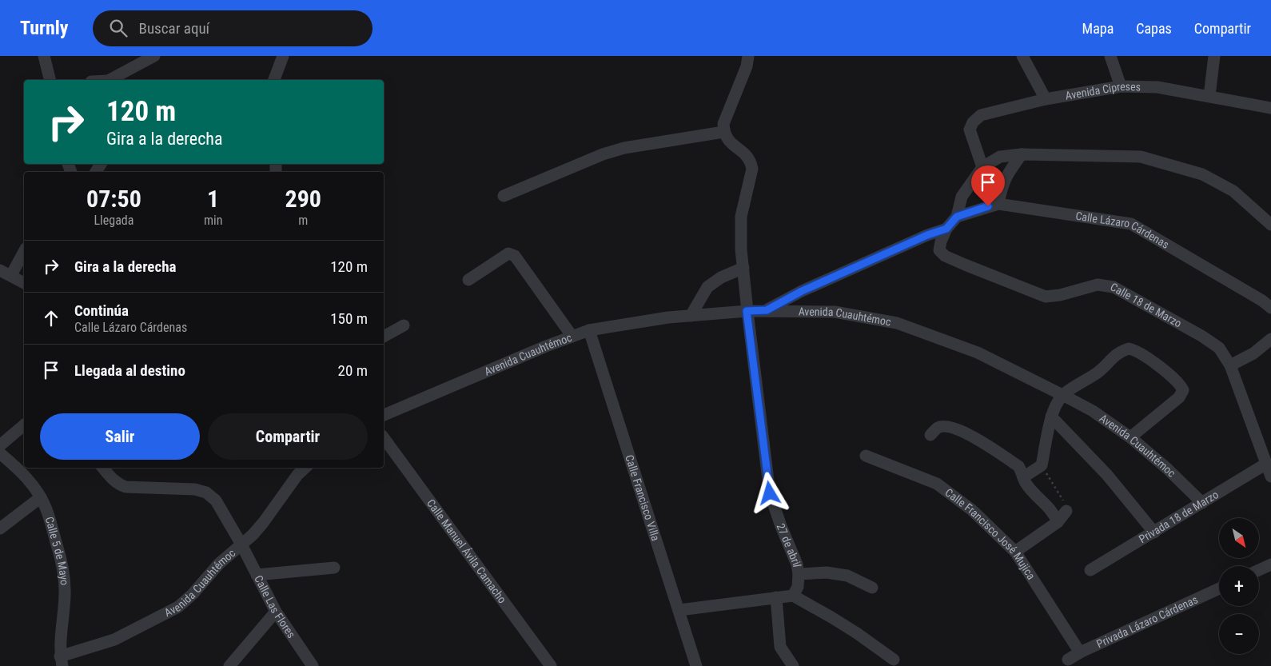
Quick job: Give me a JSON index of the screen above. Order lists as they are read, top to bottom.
{
  "streets": {
    "street": [
      "Avenida Cipreses",
      "Calle Lázaro Cárdenas",
      "Calle 18 de Marzo",
      "Avenida Cuauhtémoc",
      "Calle Francisco Villa",
      "Privada 18 de Marzo",
      "Calle Francisco José Mujica",
      "27 de abril",
      "Calle 5 de Mayo",
      "Calle Manuel Ávila Camacho",
      "Calle Las Flores",
      "Privada Lázaro Cárdenas"
    ]
  },
  "crossings": [
    ["Calle 18 de Marzo", "Privada 18 de Marzo"],
    ["Avenida Cuauhtémoc", "Calle Francisco Villa"],
    ["Avenida Cuauhtémoc", "Privada 18 de Marzo"],
    ["Avenida Cuauhtémoc", "27 de abril"],
    ["Avenida Cuauhtémoc", "Calle 5 de Mayo"],
    ["Avenida Cuauhtémoc", "Calle Las Flores"],
    ["Calle Francisco José Mujica", "Privada Lázaro Cárdenas"]
  ],
  "north": "bottom right",
  "page": {
    "header": "Turnly",
    "search": "Buscar aquí",
    "nav": ["Mapa", "Capas", "Compartir"],
    "turn": ["120 m", "Gira a la derecha"],
    "eta": [
      "07:50",
      "Llegada",
      "1",
      "min",
      "290",
      "m"
    ],
    "list": [
      {
        "name": "Gira a la derecha",
        "value": "120 m"
      },
      {
        "name": "Continúa",
        "note": "Calle Lázaro Cárdenas",
        "value": "150 m"
      },
      {
        "name": "Llegada al destino",
        "value": "20 m"
      }
    ],
    "buttons": ["Salir", "Compartir"],
    "map_buttons": ["+", "−"]
  }
}
